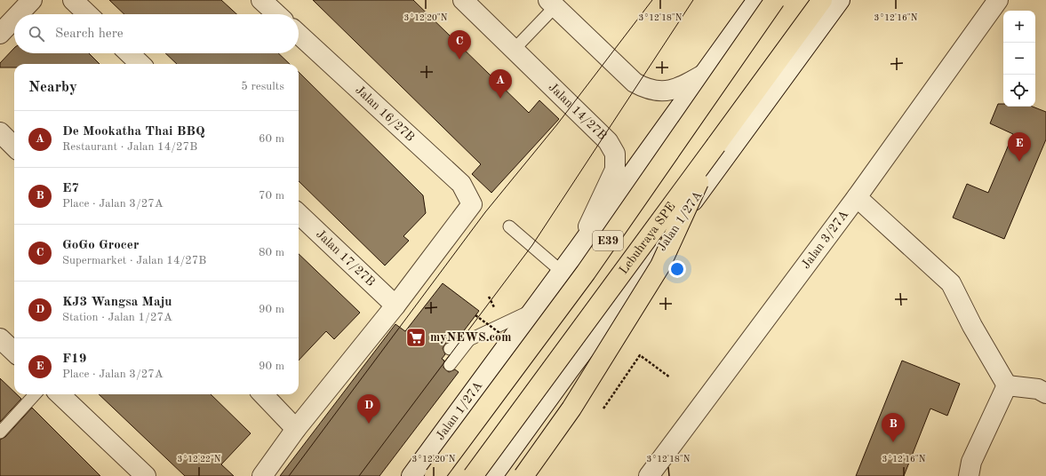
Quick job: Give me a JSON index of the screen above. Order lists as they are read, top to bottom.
{
  "streets": {
    "highway": ["Lebuhraya SPE", "E39"],
    "street": [
      "Jalan 14/27B",
      "Jalan 16/27B",
      "Jalan 1/27A",
      "Jalan 3/27A",
      "Jalan 17/27B"
    ]
  },
  "crossings": [
    ["Jalan 14/27B", "Jalan 1/27A"],
    ["Jalan 16/27B", "Jalan 17/27B"]
  ],
  "places": {
    "supermarket": ["myNEWS.com"]
  },
  "page": {
    "map_buttons": ["+", "−"],
    "search": "Search here",
    "pins": [
      "C",
      "A",
      "E",
      "D",
      "B"
    ],
    "heading": ["Nearby", "5 results"],
    "list": [
      {
        "mark": "A",
        "name": "De Mookatha Thai BBQ",
        "note": "Restaurant · Jalan 14/27B",
        "value": "60 m"
      },
      {
        "mark": "B",
        "name": "E7",
        "note": "Place · Jalan 3/27A",
        "value": "70 m"
      },
      {
        "mark": "C",
        "name": "GoGo Grocer",
        "note": "Supermarket · Jalan 14/27B",
        "value": "80 m"
      },
      {
        "mark": "D",
        "name": "KJ3 Wangsa Maju",
        "note": "Station · Jalan 1/27A",
        "value": "90 m"
      },
      {
        "mark": "E",
        "name": "F19",
        "note": "Place · Jalan 3/27A",
        "value": "90 m"
      }
    ]
  },
  "coordinates": [
    "3°12'20\"N",
    "3°12'18\"N",
    "3°12'16\"N",
    "3°12'22\"N"
  ]
}
